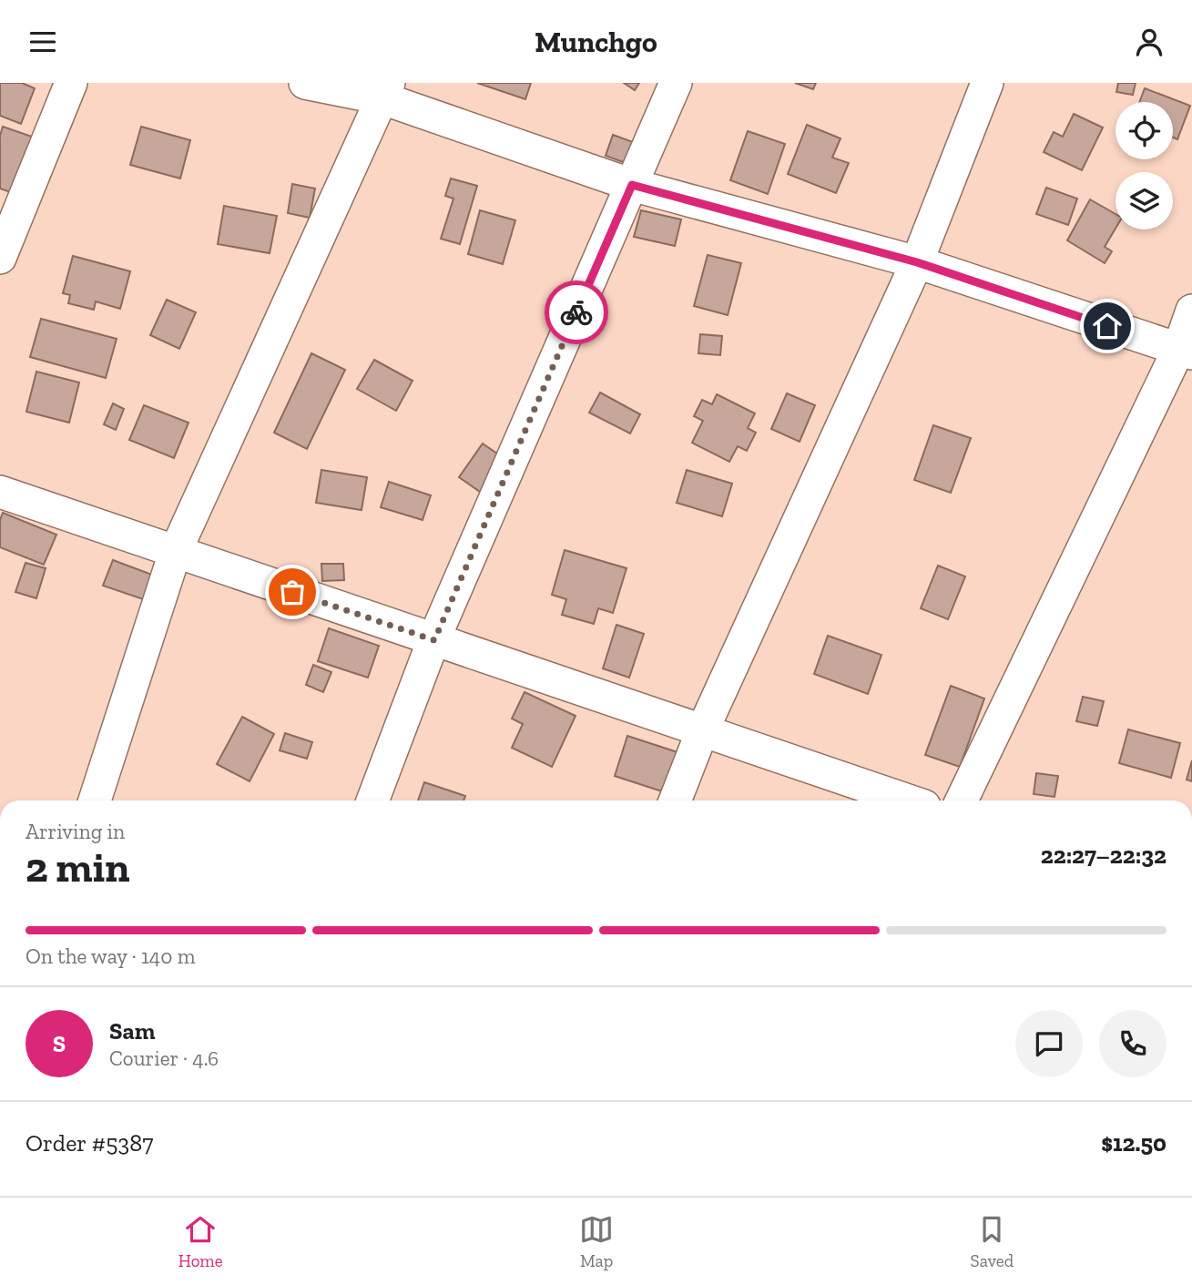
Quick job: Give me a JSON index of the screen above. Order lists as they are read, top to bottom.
{
  "page": {
    "header": "Munchgo",
    "heading": ["2 min", "Arriving in", "22:27–22:32"],
    "panel": [
      "Sam",
      "Courier · 4.6",
      "Order #5387",
      "$12.50"
    ],
    "bar": "On the way · 140 m",
    "round": "S",
    "tabs": ["Home", "Map", "Saved"]
  }
}
